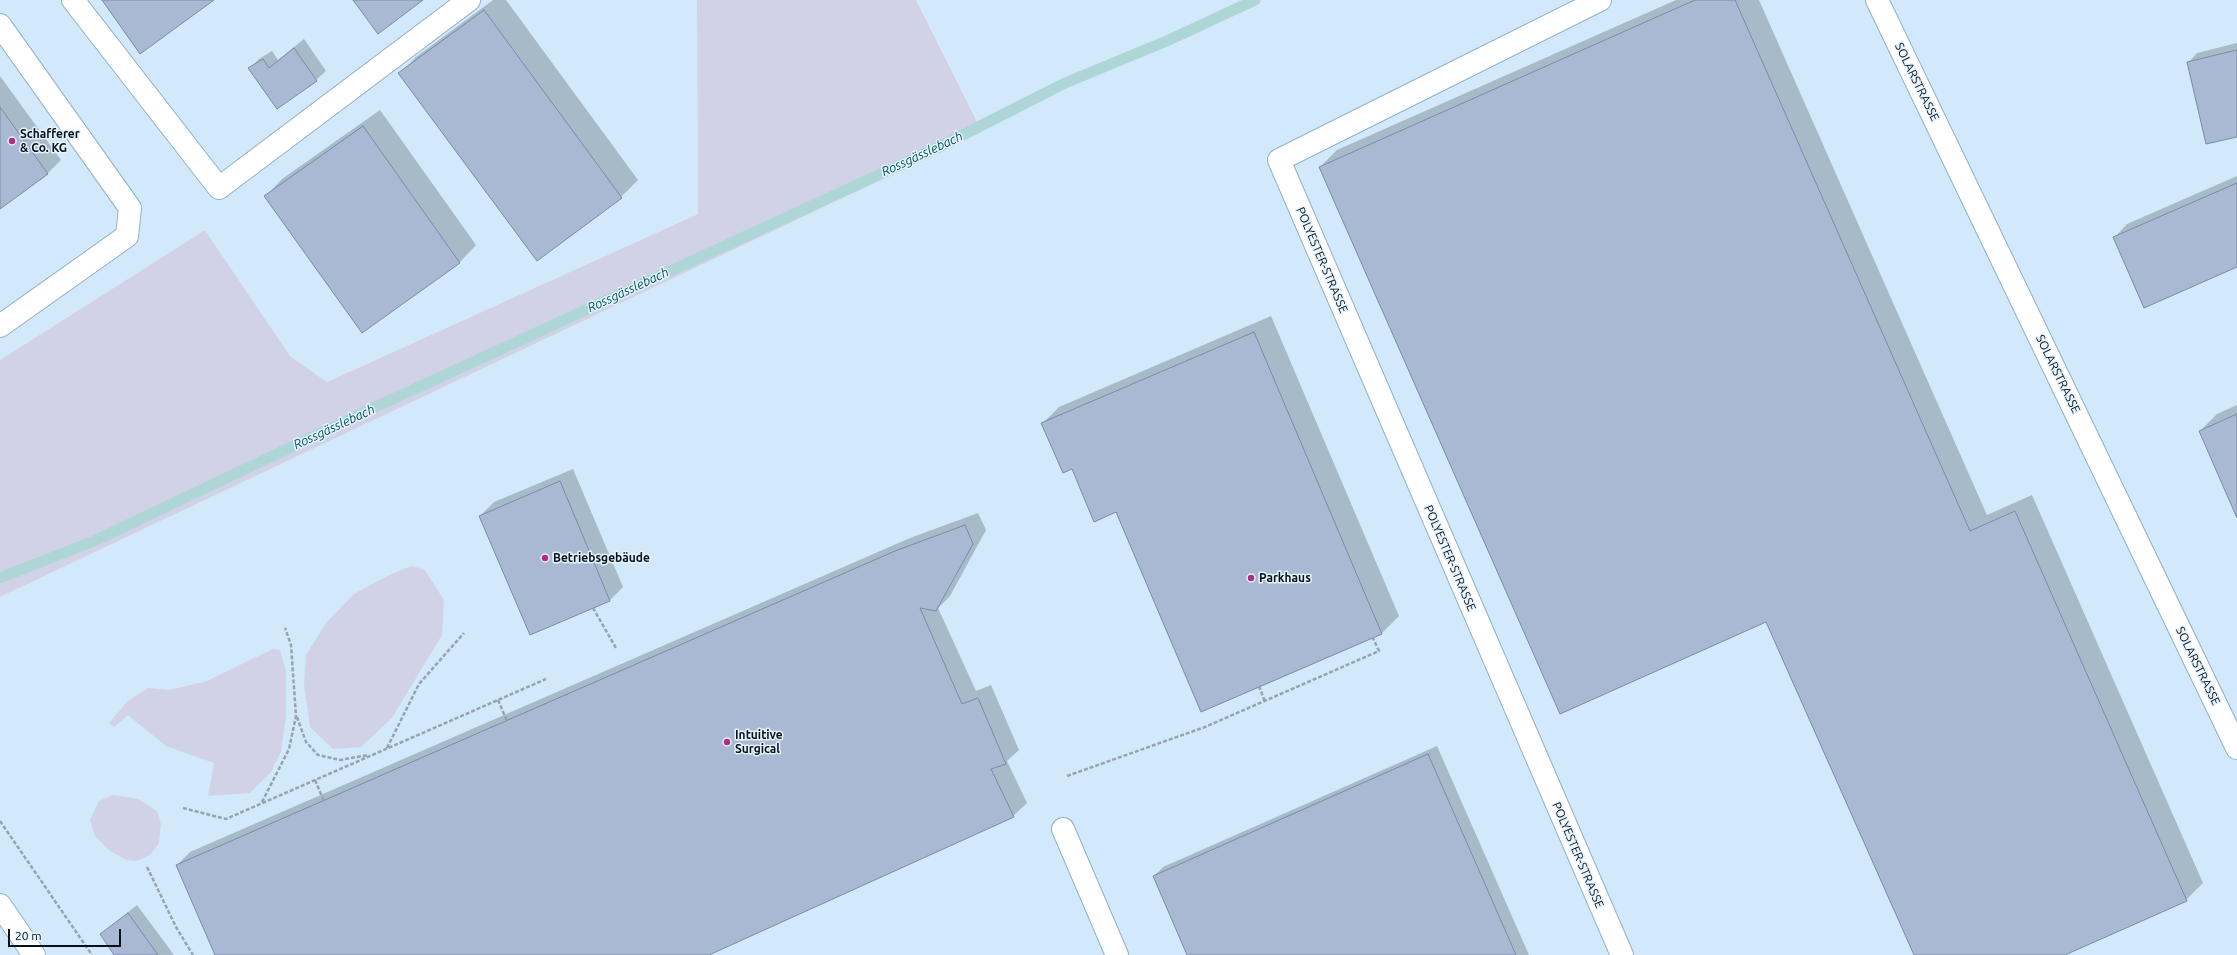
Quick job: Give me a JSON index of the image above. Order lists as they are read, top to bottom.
{
  "streets": {
    "street": ["SOLARSTRASSE", "POLYESTER-STRASSE"]
  },
  "water": ["Rossgässlebach"],
  "places": [
    "Schafferer & Co. KG",
    "Betriebsgebäude",
    "Parkhaus",
    "Intuitive Surgical"
  ],
  "scale_bar": "20 m"
}
